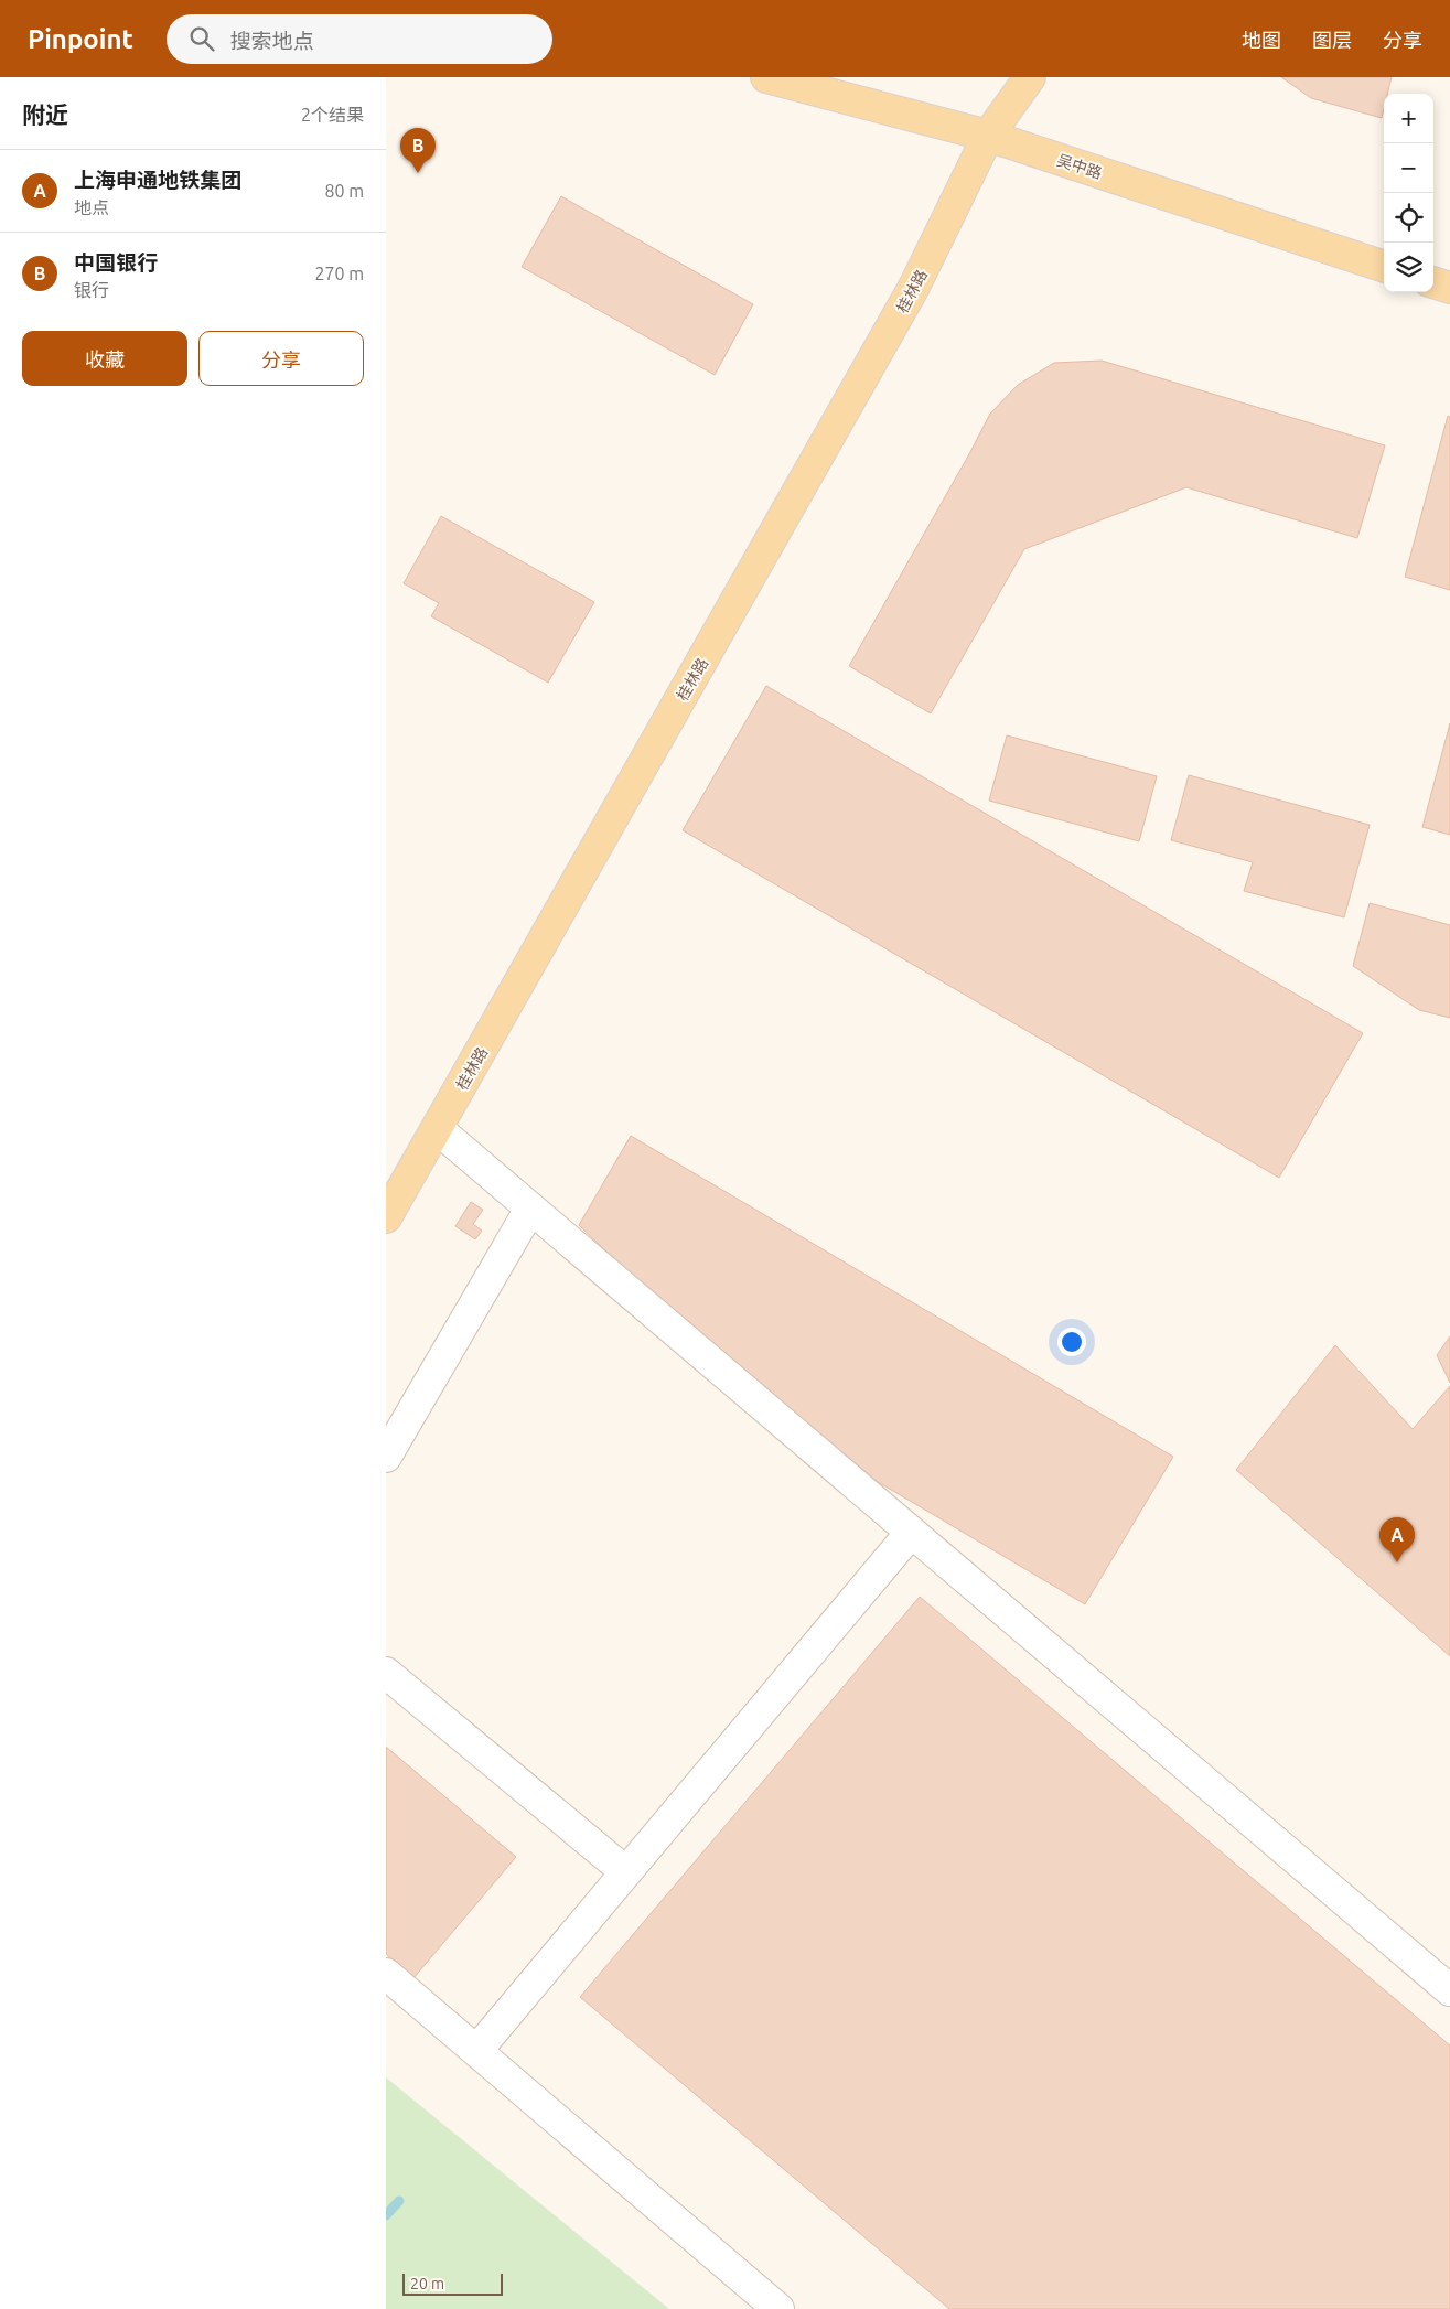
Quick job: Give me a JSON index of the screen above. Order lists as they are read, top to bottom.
{
  "streets": {
    "main road": ["吴中路", "桂林路"]
  },
  "crossings": [
    ["吴中路", "桂林路"]
  ],
  "scale_bar": "20 m",
  "page": {
    "header": "Pinpoint",
    "search": "搜索地点",
    "nav": ["地图", "图层", "分享"],
    "heading": ["附近", "2个结果"],
    "map_buttons": ["+", "−"],
    "pins": ["B", "A"],
    "list": [
      {
        "mark": "A",
        "name": "上海申通地铁集团",
        "note": "地点",
        "value": "80 m"
      },
      {
        "mark": "B",
        "name": "中国银行",
        "note": "银行",
        "value": "270 m"
      }
    ],
    "buttons": ["收藏", "分享"],
    "scale": "20 m"
  }
}
